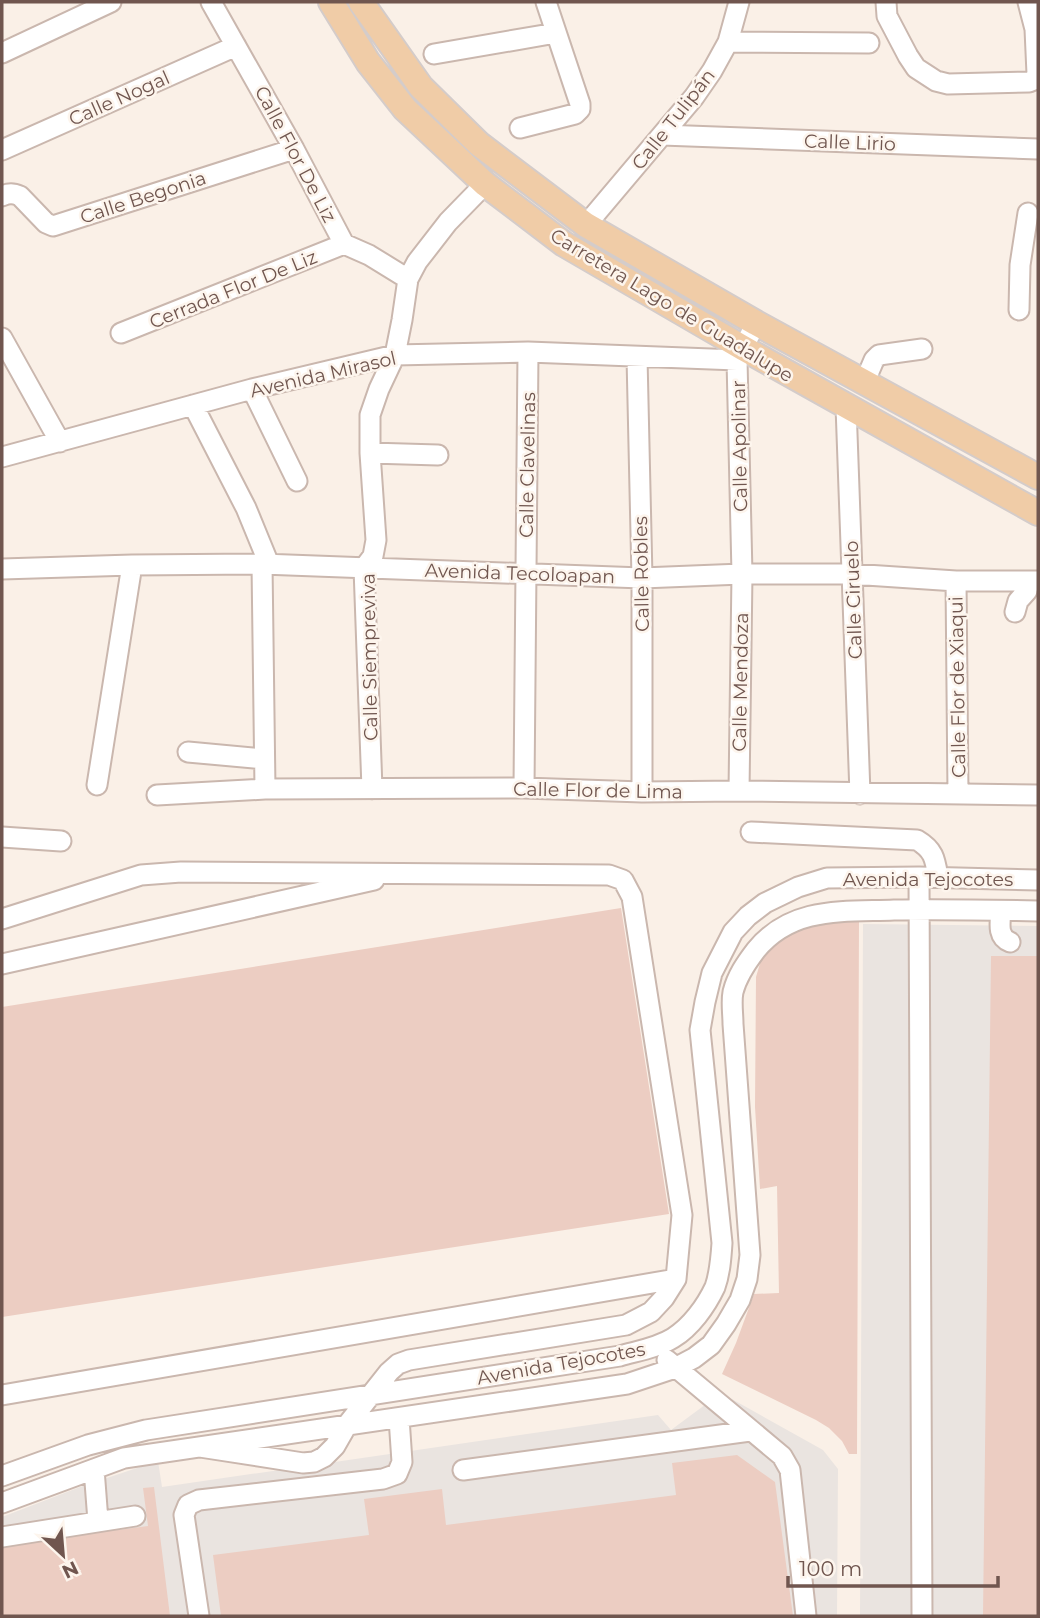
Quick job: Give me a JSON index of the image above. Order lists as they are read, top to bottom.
{
  "streets": {
    "main road": ["Carretera Lago de Guadalupe"],
    "street": [
      "Calle Nogal",
      "Calle Tulipán",
      "Calle Lirio",
      "Calle Flor De Liz",
      "Calle Begonia",
      "Cerrada Flor De Liz",
      "Avenida Mirasol",
      "Calle Apolinar",
      "Calle Clavelinas",
      "Avenida Tecoloapan",
      "Calle Robles",
      "Calle Ciruelo",
      "Calle Siempreviva",
      "Calle Mendoza",
      "Calle Flor de Xiaqui",
      "Calle Flor de Lima",
      "Avenida Tejocotes"
    ]
  },
  "crossings": [
    ["Calle Nogal", "Calle Flor De Liz"],
    ["Calle Tulipán", "Calle Lirio"],
    ["Calle Tulipán", "Carretera Lago de Guadalupe"],
    ["Calle Flor De Liz", "Calle Begonia"],
    ["Calle Flor De Liz", "Cerrada Flor De Liz"],
    ["Calle Flor De Liz", "Calle Siempreviva"],
    ["Carretera Lago de Guadalupe", "Avenida Mirasol"],
    ["Carretera Lago de Guadalupe", "Calle Apolinar"],
    ["Carretera Lago de Guadalupe", "Calle Ciruelo"],
    ["Carretera Lago de Guadalupe", "Calle Siempreviva"],
    ["Avenida Mirasol", "Calle Apolinar"],
    ["Avenida Mirasol", "Calle Clavelinas"],
    ["Avenida Mirasol", "Calle Robles"],
    ["Avenida Mirasol", "Calle Siempreviva"],
    ["Calle Apolinar", "Avenida Tecoloapan"],
    ["Calle Apolinar", "Calle Mendoza"],
    ["Calle Clavelinas", "Avenida Tecoloapan"],
    ["Calle Clavelinas", "Calle Flor de Lima"],
    ["Avenida Tecoloapan", "Calle Robles"],
    ["Avenida Tecoloapan", "Calle Ciruelo"],
    ["Avenida Tecoloapan", "Calle Siempreviva"],
    ["Avenida Tecoloapan", "Calle Mendoza"],
    ["Avenida Tecoloapan", "Calle Flor de Xiaqui"],
    ["Calle Robles", "Calle Flor de Lima"],
    ["Calle Ciruelo", "Calle Flor de Lima"],
    ["Calle Siempreviva", "Calle Flor de Lima"],
    ["Calle Mendoza", "Calle Flor de Lima"],
    ["Calle Flor de Xiaqui", "Calle Flor de Lima"]
  ],
  "scale_bar": "100 m",
  "north": "bottom right"
}
